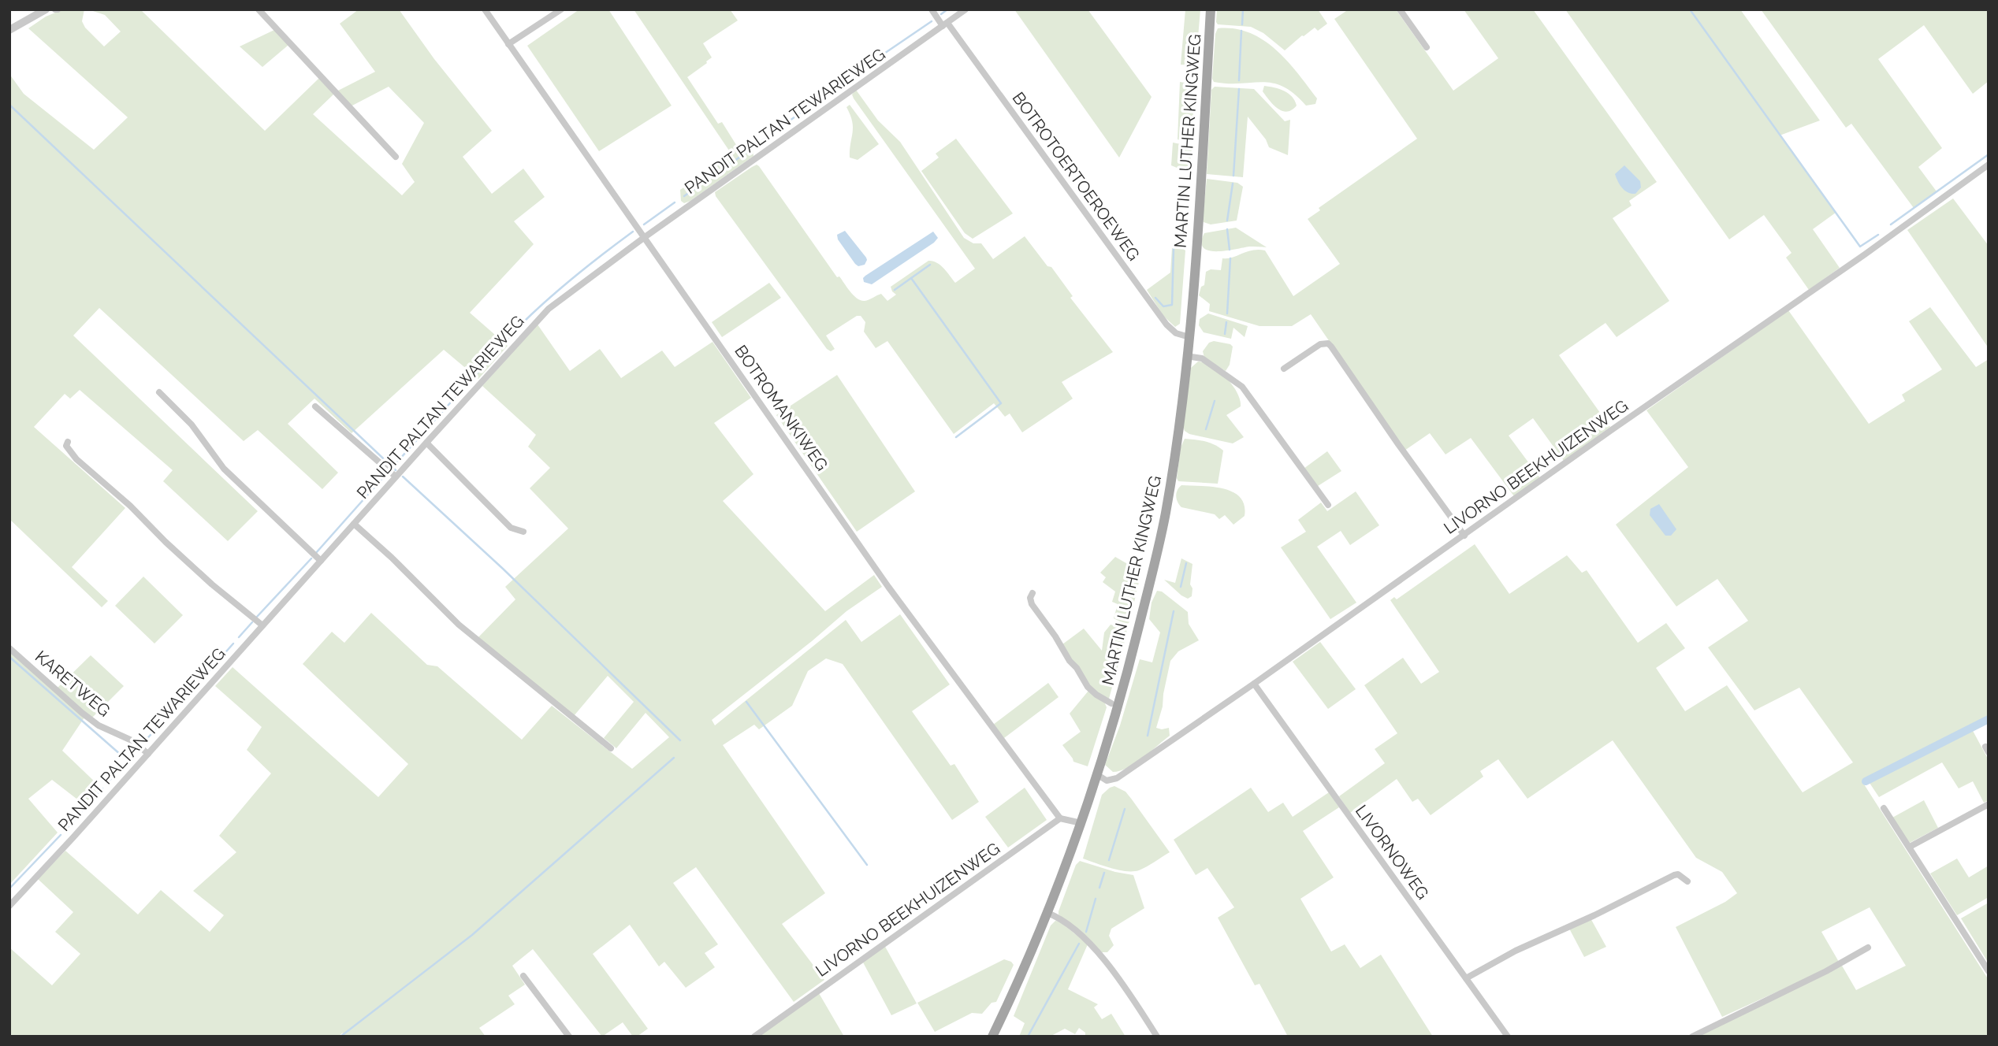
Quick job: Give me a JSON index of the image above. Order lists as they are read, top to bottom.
{
  "streets": {
    "main road": ["MARTIN LUTHER KINGWEG"],
    "street": [
      "PANDIT PALTAN TEWARIEWEG",
      "BOTROTOERTOEROEWEG",
      "BOTROMANKIWEG",
      "LIVORNO BEEKHUIZENWEG",
      "KARETWEG",
      "LIVORNOWEG"
    ]
  },
  "crossings": [
    ["PANDIT PALTAN TEWARIEWEG", "BOTROTOERTOEROEWEG"],
    ["PANDIT PALTAN TEWARIEWEG", "BOTROMANKIWEG"],
    ["PANDIT PALTAN TEWARIEWEG", "KARETWEG"],
    ["MARTIN LUTHER KINGWEG", "BOTROTOERTOEROEWEG"],
    ["MARTIN LUTHER KINGWEG", "LIVORNO BEEKHUIZENWEG"],
    ["BOTROMANKIWEG", "LIVORNO BEEKHUIZENWEG"],
    ["LIVORNO BEEKHUIZENWEG", "LIVORNOWEG"]
  ]
}
